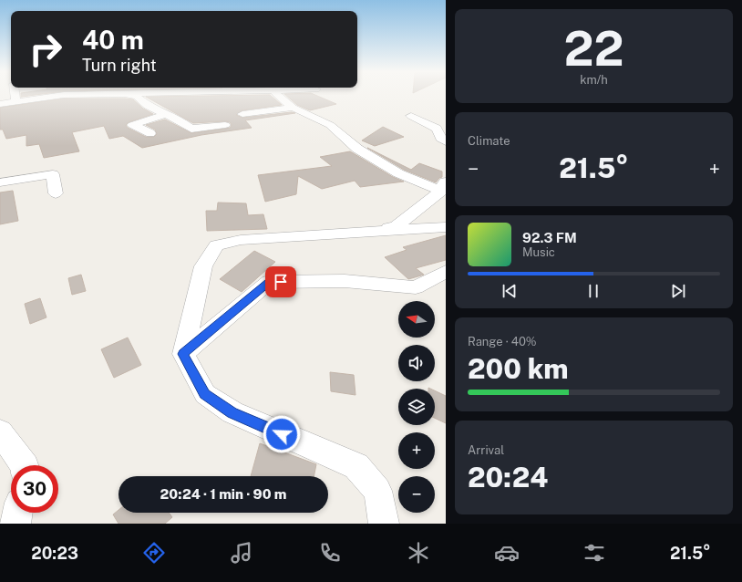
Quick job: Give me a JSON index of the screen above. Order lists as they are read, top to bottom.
{
  "north": "left",
  "page": {
    "tile": [
      ["22", "km/h"],
      "Climate",
      ["Range · 40%", "200 km"],
      ["Arrival", "20:24"]
    ],
    "turn": ["40 m", "Turn right"],
    "heat": ["−", "21.5°", "+"],
    "song": ["92.3 FM", "Music"],
    "map_buttons": ["+", "−"],
    "limit": "30",
    "trip": "20:24 · 1 min · 90 m",
    "tabs": ["20:23", "21.5°"]
  }
}
